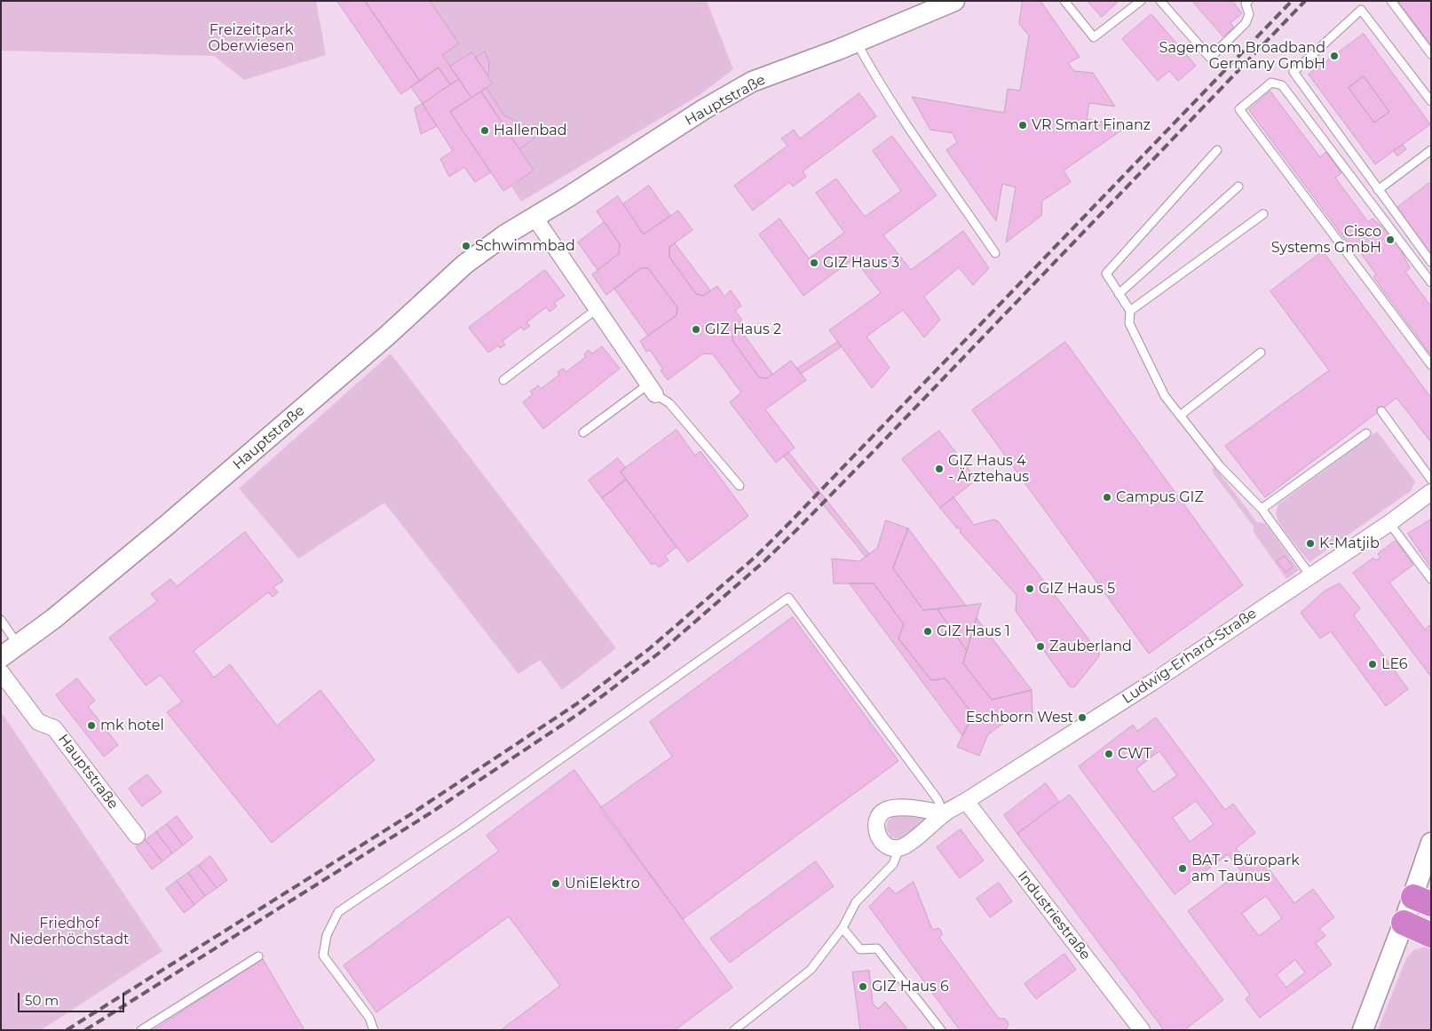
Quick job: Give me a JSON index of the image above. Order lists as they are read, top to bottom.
{
  "streets": {
    "street": ["Hauptstraße", "Ludwig-Erhard-Straße", "Industriestraße"]
  },
  "crossings": [
    ["Ludwig-Erhard-Straße", "Industriestraße"]
  ],
  "parks": ["Freizeitpark Oberwiesen", "Friedhof Niederhöchstadt"],
  "places": [
    "Sagemcom Broadband Germany GmbH",
    "VR Smart Finanz",
    "Hallenbad",
    "Cisco Systems GmbH",
    "Schwimmbad",
    "GIZ Haus 3",
    "GIZ Haus 2",
    "GIZ Haus 4 - Ärztehaus",
    "Campus GIZ",
    "K-Matjib",
    "GIZ Haus 5",
    "GIZ Haus 1",
    "Zauberland",
    "LE6",
    "Eschborn West",
    "mk hotel",
    "CWT",
    "BAT - Büropark am Taunus",
    "UniElektro",
    "GIZ Haus 6"
  ],
  "scale_bar": "50 m"
}
